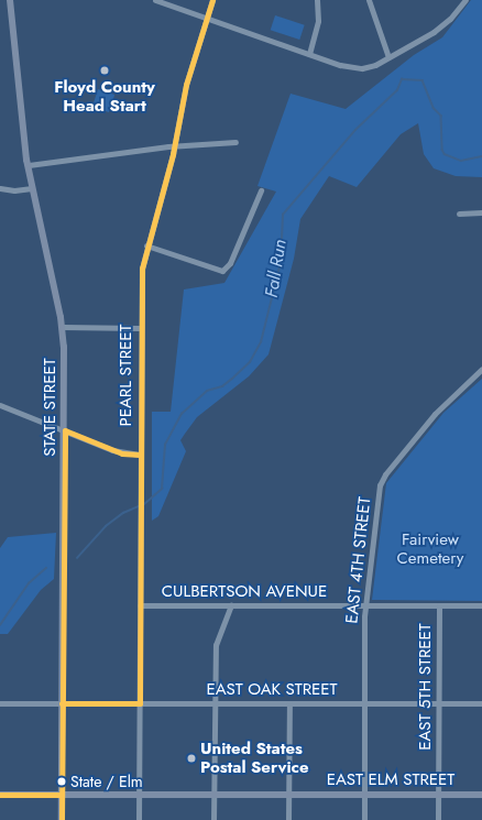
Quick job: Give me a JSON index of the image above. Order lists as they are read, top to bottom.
{
  "streets": {
    "main road": ["STATE STREET", "EAST ELM STREET"],
    "street": [
      "PEARL STREET",
      "EAST 4TH STREET",
      "CULBERTSON AVENUE",
      "EAST 5TH STREET",
      "EAST OAK STREET"
    ]
  },
  "crossings": [
    ["PEARL STREET", "CULBERTSON AVENUE"],
    ["PEARL STREET", "EAST OAK STREET"],
    ["PEARL STREET", "EAST ELM STREET"],
    ["STATE STREET", "EAST OAK STREET"],
    ["STATE STREET", "EAST ELM STREET"],
    ["EAST 4TH STREET", "CULBERTSON AVENUE"],
    ["EAST 4TH STREET", "EAST OAK STREET"],
    ["EAST 4TH STREET", "EAST ELM STREET"],
    ["CULBERTSON AVENUE", "EAST 5TH STREET"],
    ["EAST 5TH STREET", "EAST OAK STREET"],
    ["EAST 5TH STREET", "EAST ELM STREET"]
  ],
  "water": ["Fall Run"],
  "parks": ["Fairview Cemetery"],
  "places": ["Floyd County Head Start", "United States Postal Service", "State / Elm"]
}
